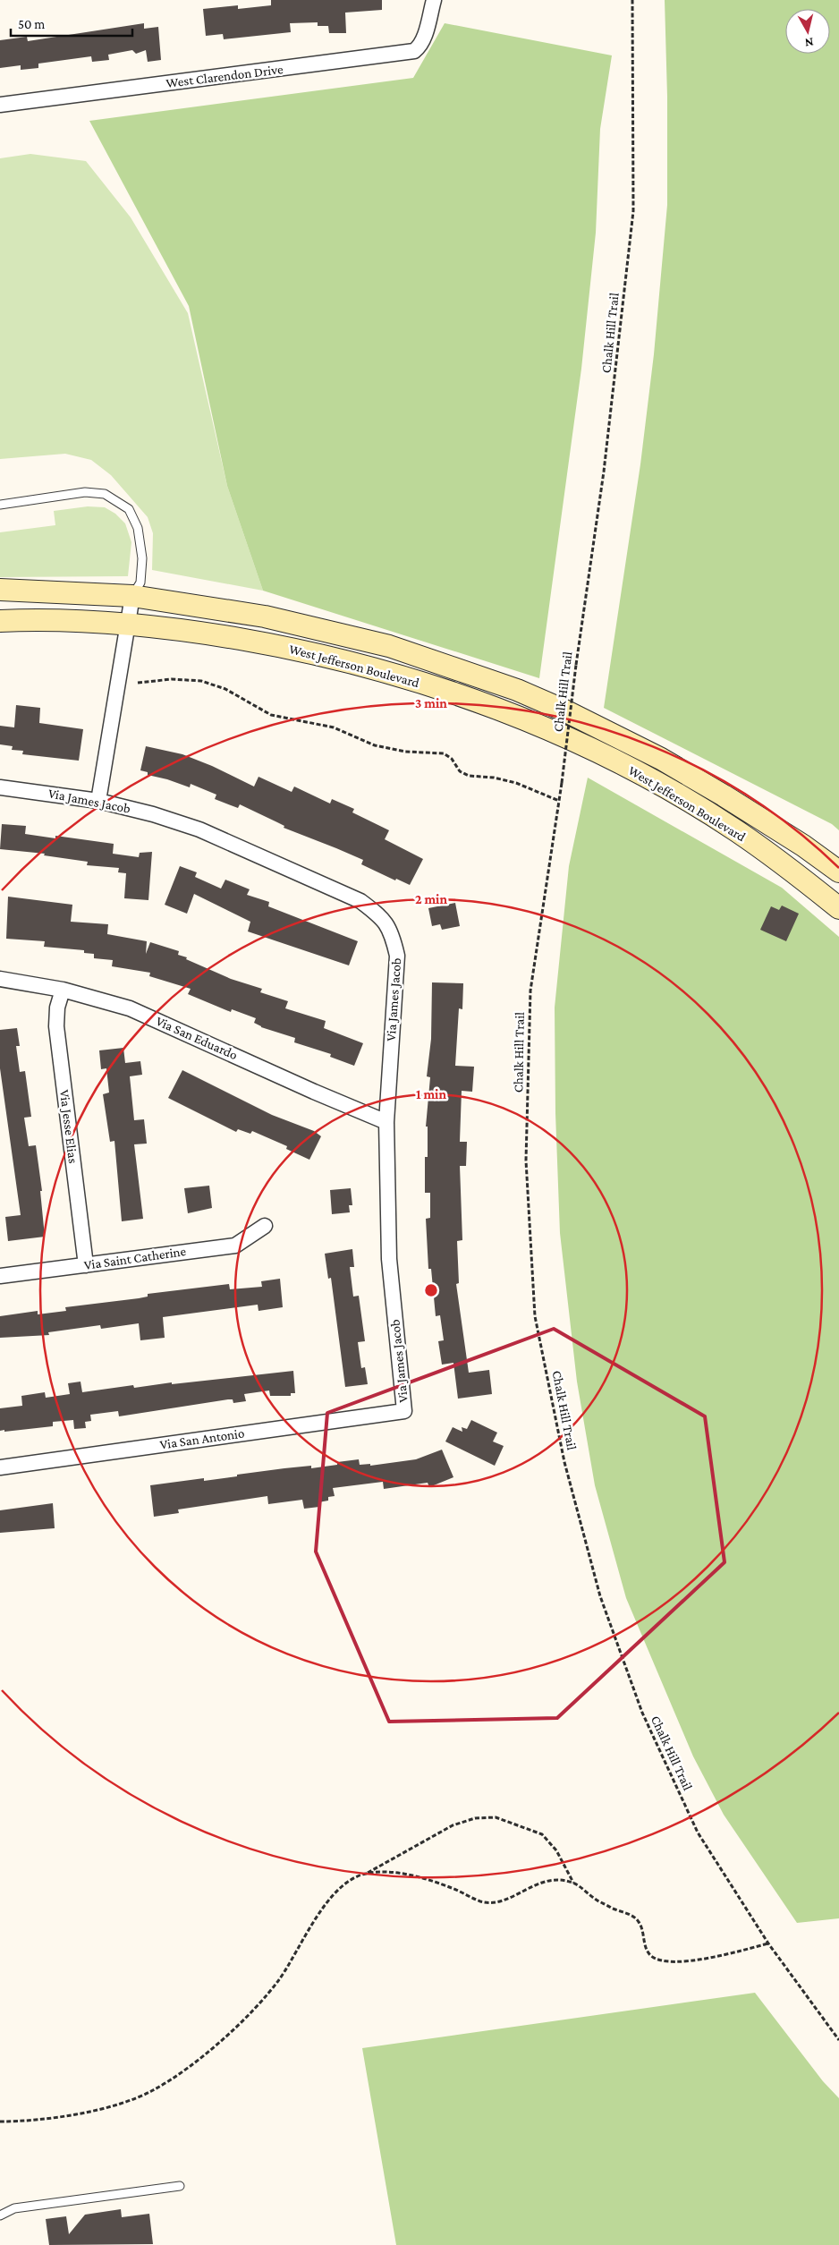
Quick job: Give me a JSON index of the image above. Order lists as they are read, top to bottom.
{
  "streets": {
    "main road": ["West Jefferson Boulevard"],
    "street": [
      "West Clarendon Drive",
      "Via James Jacob",
      "Via San Eduardo",
      "Via Jesse Elias",
      "Via Saint Catherine",
      "Via San Antonio"
    ],
    "path": ["Chalk Hill Trail"]
  },
  "crossings": [
    ["Via James Jacob", "Via San Eduardo"],
    ["Via James Jacob", "Via San Antonio"],
    ["Via San Eduardo", "Via Jesse Elias"],
    ["Via Jesse Elias", "Via Saint Catherine"]
  ],
  "scale_bar": "50 m",
  "north": "bottom",
  "rings": ["3 min", "2 min", "1 min"]
}
